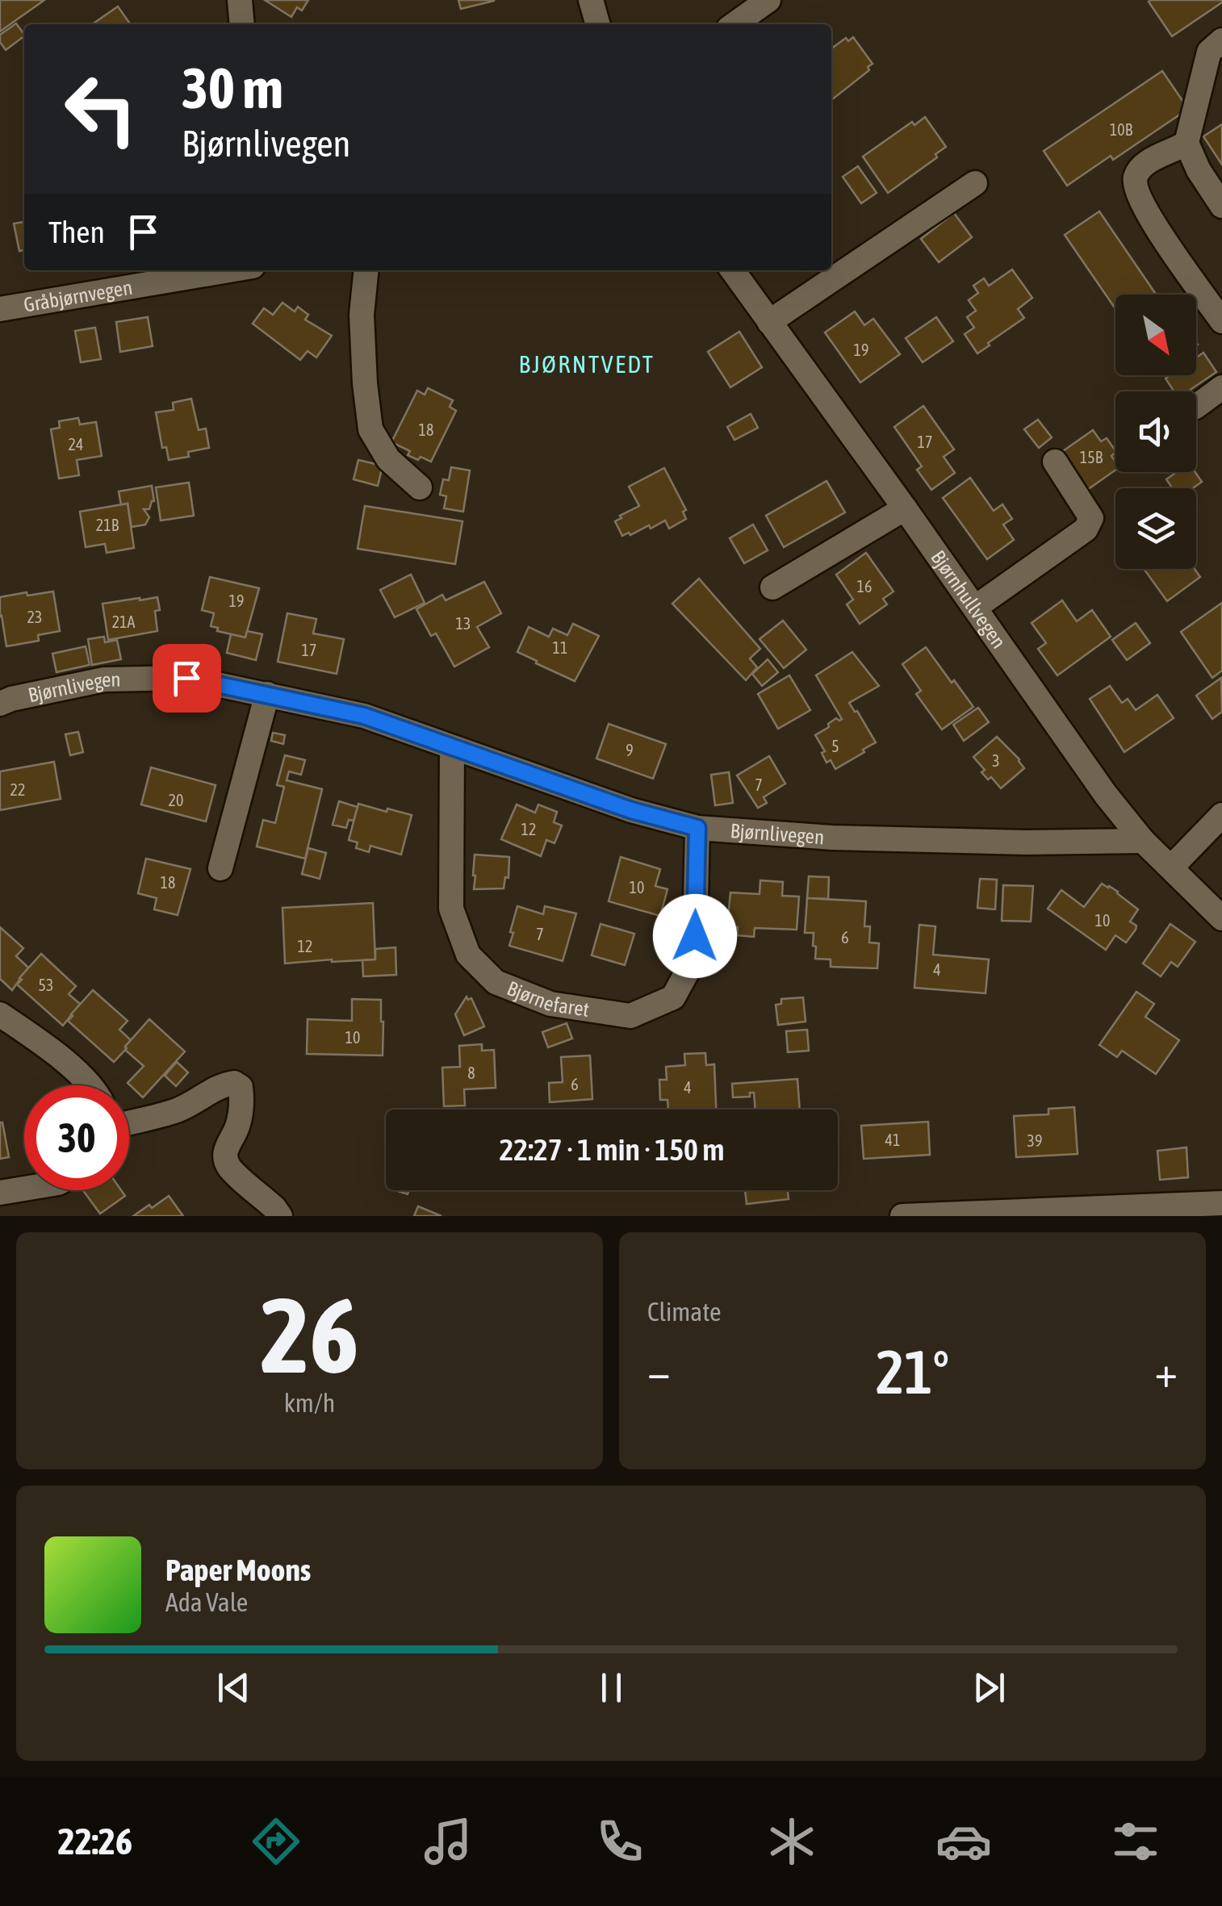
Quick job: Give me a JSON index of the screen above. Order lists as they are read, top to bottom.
{
  "streets": {
    "street": [
      "Gråbjørnvegen",
      "Bjørnhullvegen",
      "Bjørnlivegen",
      "Bjørnefaret"
    ]
  },
  "crossings": [
    ["Bjørnhullvegen", "Bjørnlivegen"],
    ["Bjørnlivegen", "Bjørnefaret"]
  ],
  "districts": ["BJØRNTVEDT"],
  "house_numbers": [
    "10B",
    "19",
    "18",
    "17",
    "24",
    "15B",
    "21B",
    "16",
    "19",
    "23",
    "21A",
    "13",
    "11",
    "17",
    "5",
    "9",
    "3",
    "7",
    "22",
    "20",
    "12",
    "18",
    "10",
    "10",
    "7",
    "6",
    "12",
    "4",
    "53",
    "10",
    "8",
    "6",
    "4",
    "41",
    "39"
  ],
  "north": "bottom right",
  "page": {
    "turn": ["30 m", "Bjørnlivegen"],
    "then": "Then",
    "limit": "30",
    "trip": "22:27 · 1 min · 150 m",
    "tile": [
      ["26", "km/h"],
      "Climate"
    ],
    "heat": ["−", "21°", "+"],
    "song": ["Paper Moons", "Ada Vale"],
    "tabs": "22:26"
  }
}
